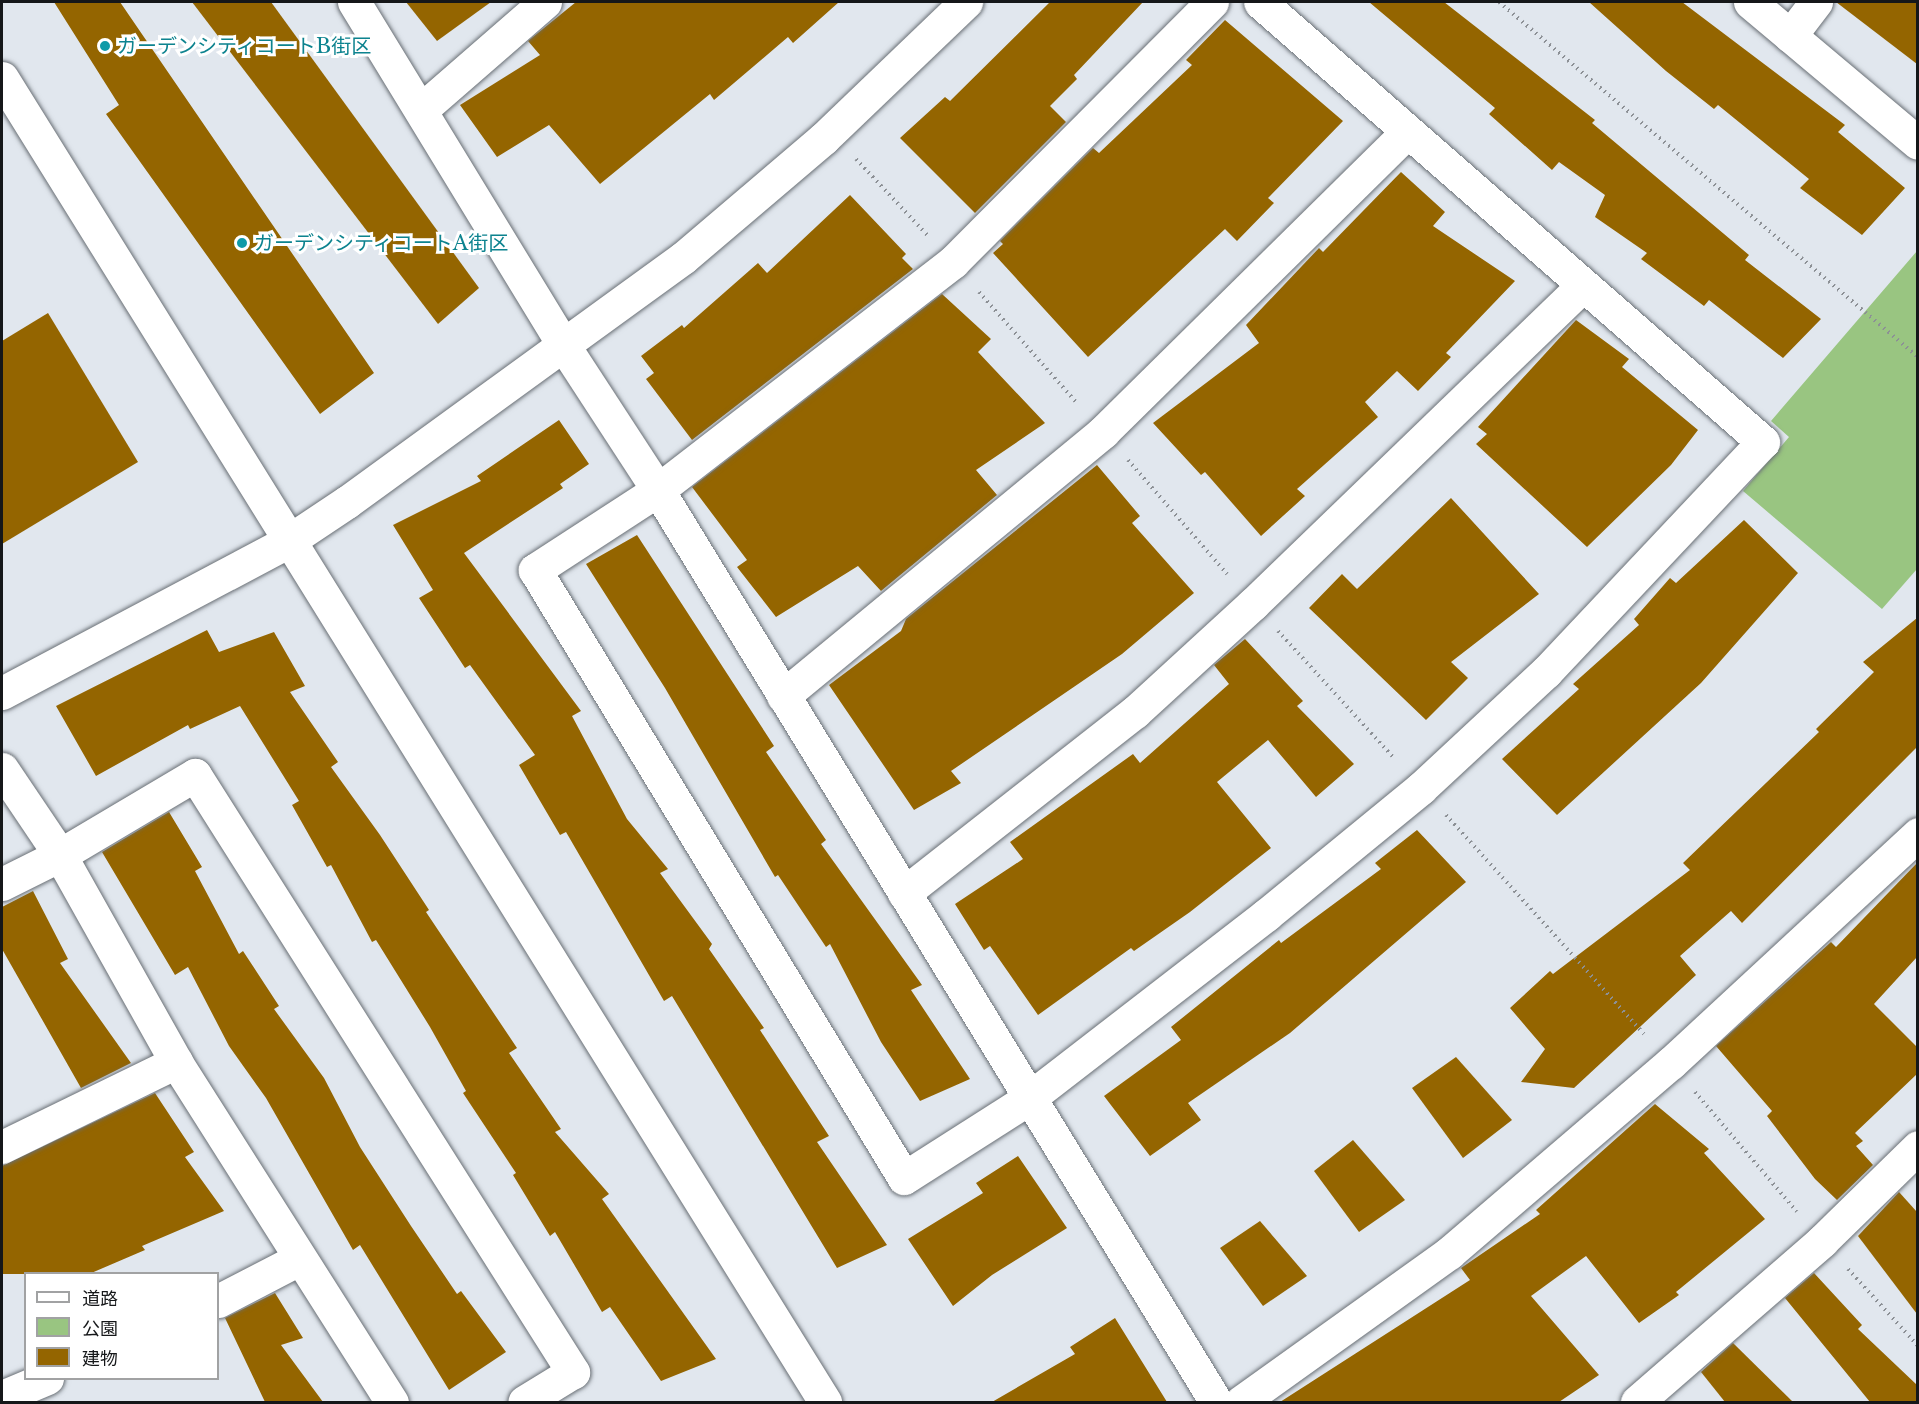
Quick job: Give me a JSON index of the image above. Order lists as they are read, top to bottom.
{
  "places": ["ガーデンシティコートB街区", "ガーデンシティコートA街区"],
  "legend": ["道路", "公園", "建物"]
}
